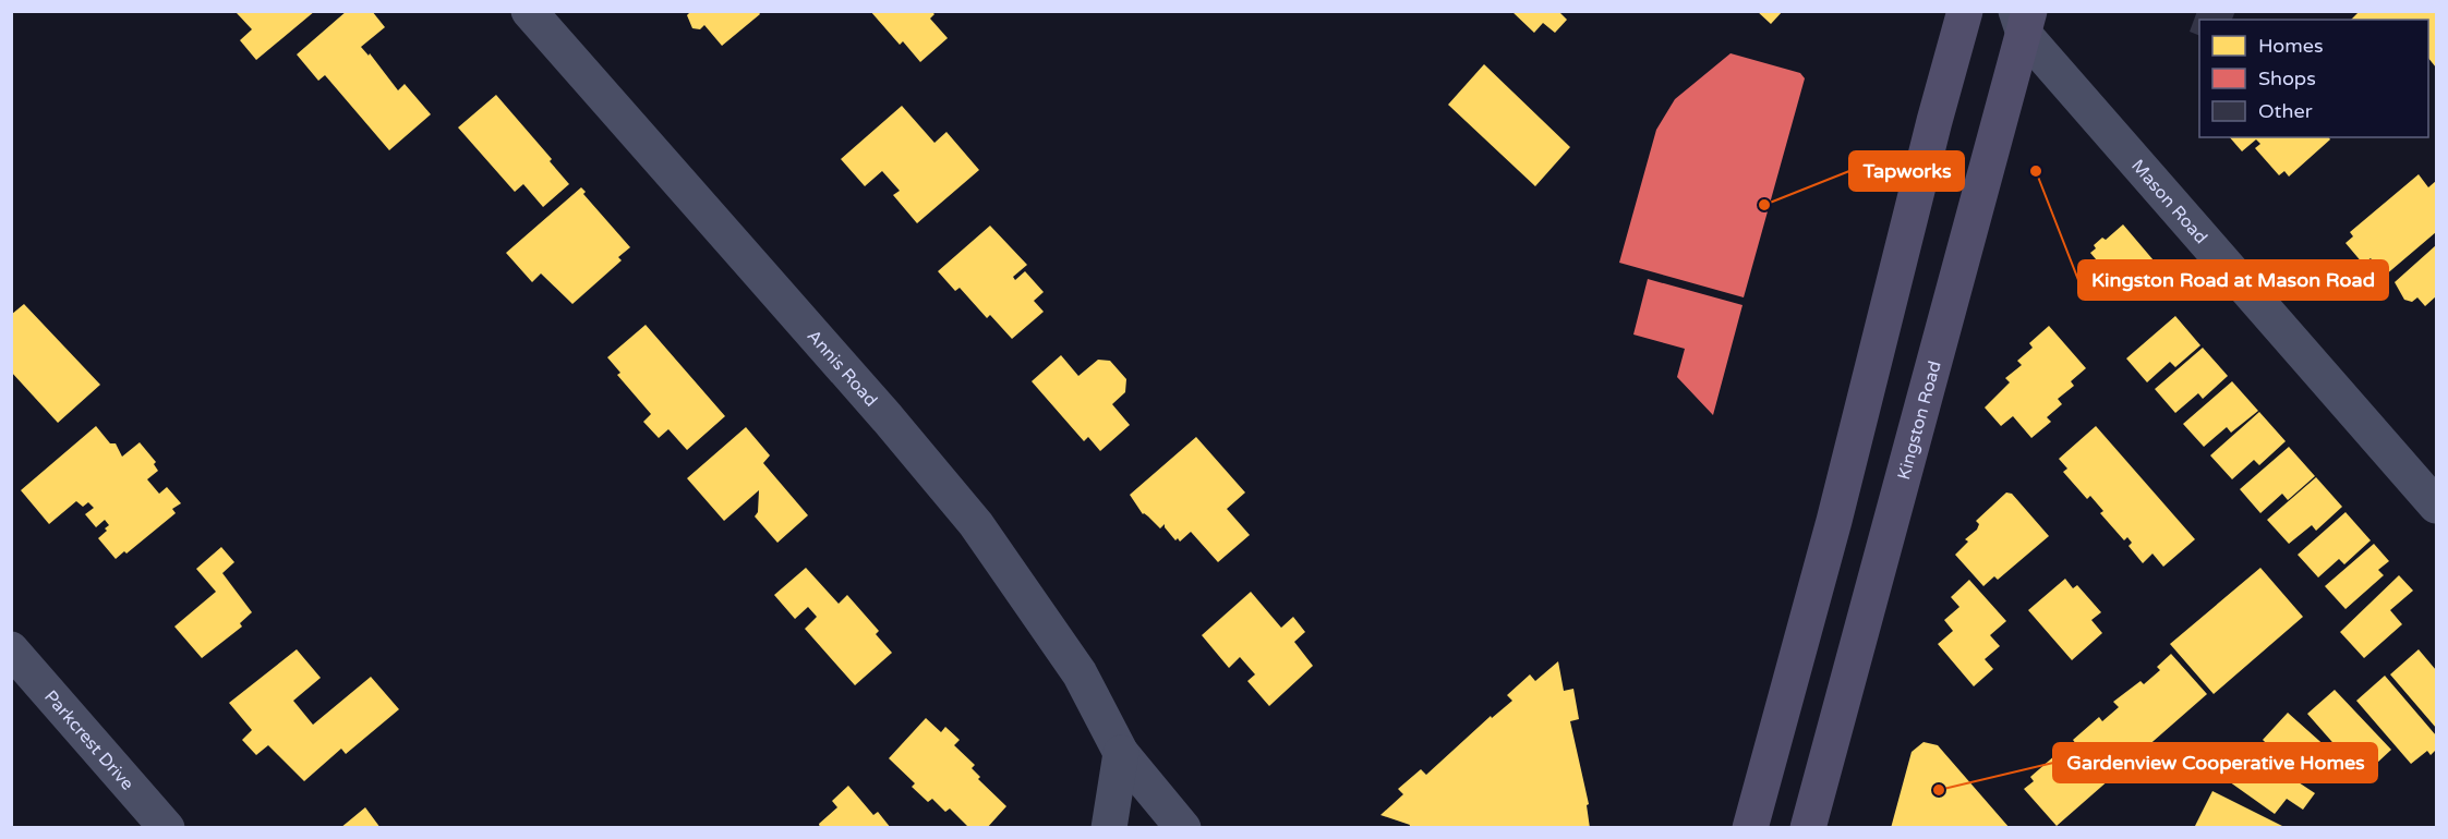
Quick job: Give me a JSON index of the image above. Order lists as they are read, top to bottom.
{
  "streets": {
    "main road": ["Kingston Road"],
    "street": ["Mason Road", "Annis Road", "Parkcrest Drive"]
  },
  "crossings": [
    ["Mason Road", "Kingston Road"]
  ],
  "places": ["Kingston Road at Mason Road", "Tapworks", "Gardenview Cooperative Homes"],
  "legend": ["Homes", "Shops", "Other"]
}
